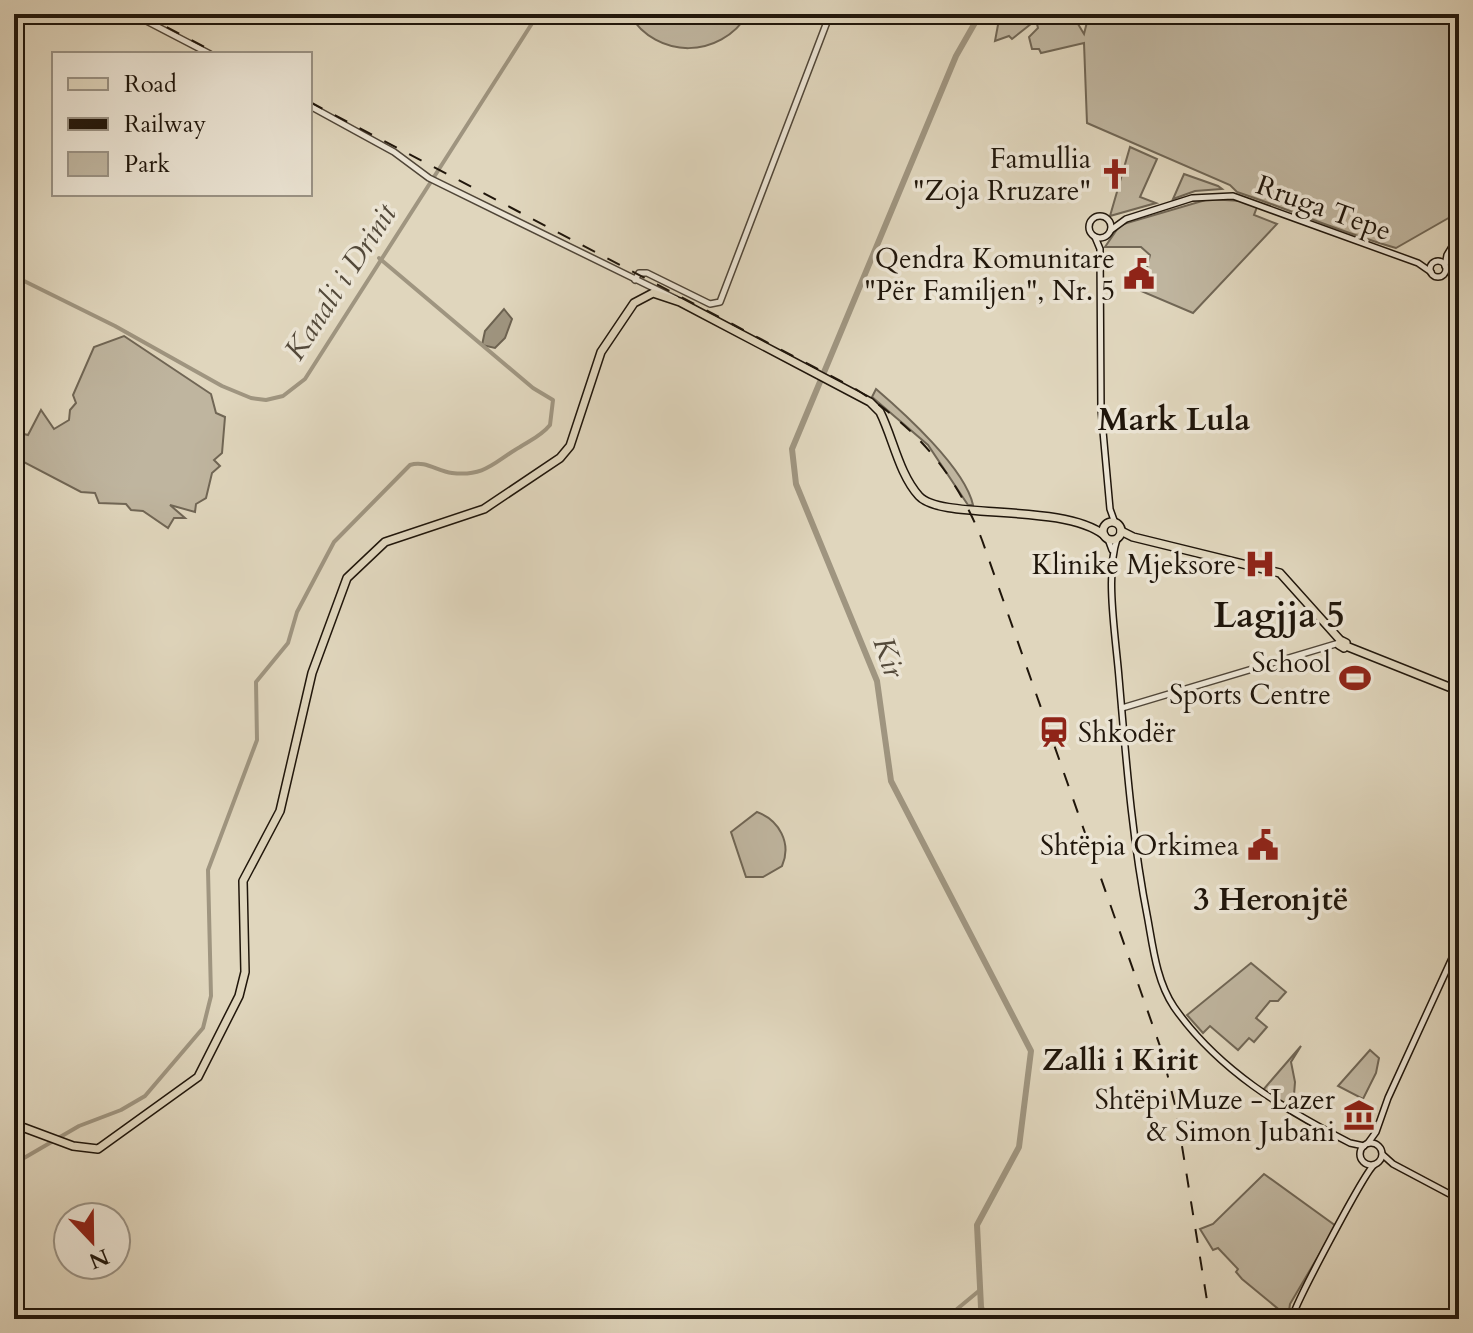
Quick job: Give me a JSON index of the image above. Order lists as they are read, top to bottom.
{
  "streets": {
    "main road": ["Rruga Tepe"]
  },
  "districts": [
    "Mark Lula",
    "Lagjja 5",
    "3 Heronjtë",
    "Zalli i Kirit"
  ],
  "water": ["Kanali i Drinit", "Kir"],
  "places": {
    "church": ["Famullia \"Zoja Rruzare\""],
    "public building": ["Qendra Komunitare \"Për Familjen\", Nr. 5", "Shtëpia Orkimea"],
    "hospital": ["Klinike Mjeksore"],
    "sports": ["School Sports Centre"],
    "station": ["Shkodër"],
    "museum": ["Shtëpi Muze - Lazer & Simon Jubani"]
  },
  "legend": ["Road", "Railway", "Park"],
  "north": "bottom"
}
